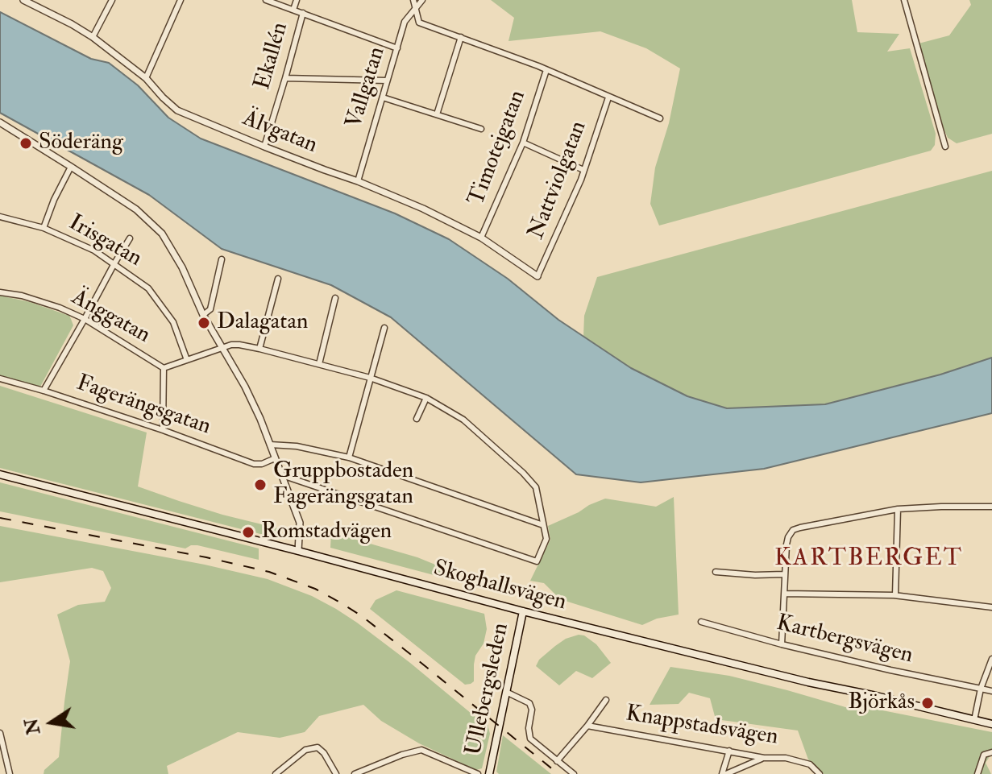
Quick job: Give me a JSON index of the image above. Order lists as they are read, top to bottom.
{
  "streets": {
    "main road": ["Skoghallsvägen", "Ullebergsleden"],
    "street": [
      "Ekallén",
      "Vallgatan",
      "Älvgatan",
      "Timotejgatan",
      "Nattviolgatan",
      "Irisgatan",
      "Änggatan",
      "Fagerängsgatan",
      "Kartbergsvägen",
      "Knappstadsvägen"
    ]
  },
  "crossings": [
    ["Ekallén", "Älvgatan"],
    ["Vallgatan", "Älvgatan"],
    ["Älvgatan", "Timotejgatan"],
    ["Älvgatan", "Nattviolgatan"],
    ["Skoghallsvägen", "Ullebergsleden"]
  ],
  "districts": ["KARTBERGET"],
  "places": [
    "Söderäng",
    "Dalagatan",
    "Gruppbostaden Fagerängsgatan",
    "Romstadvägen",
    "Björkås"
  ],
  "north": "left"
}
